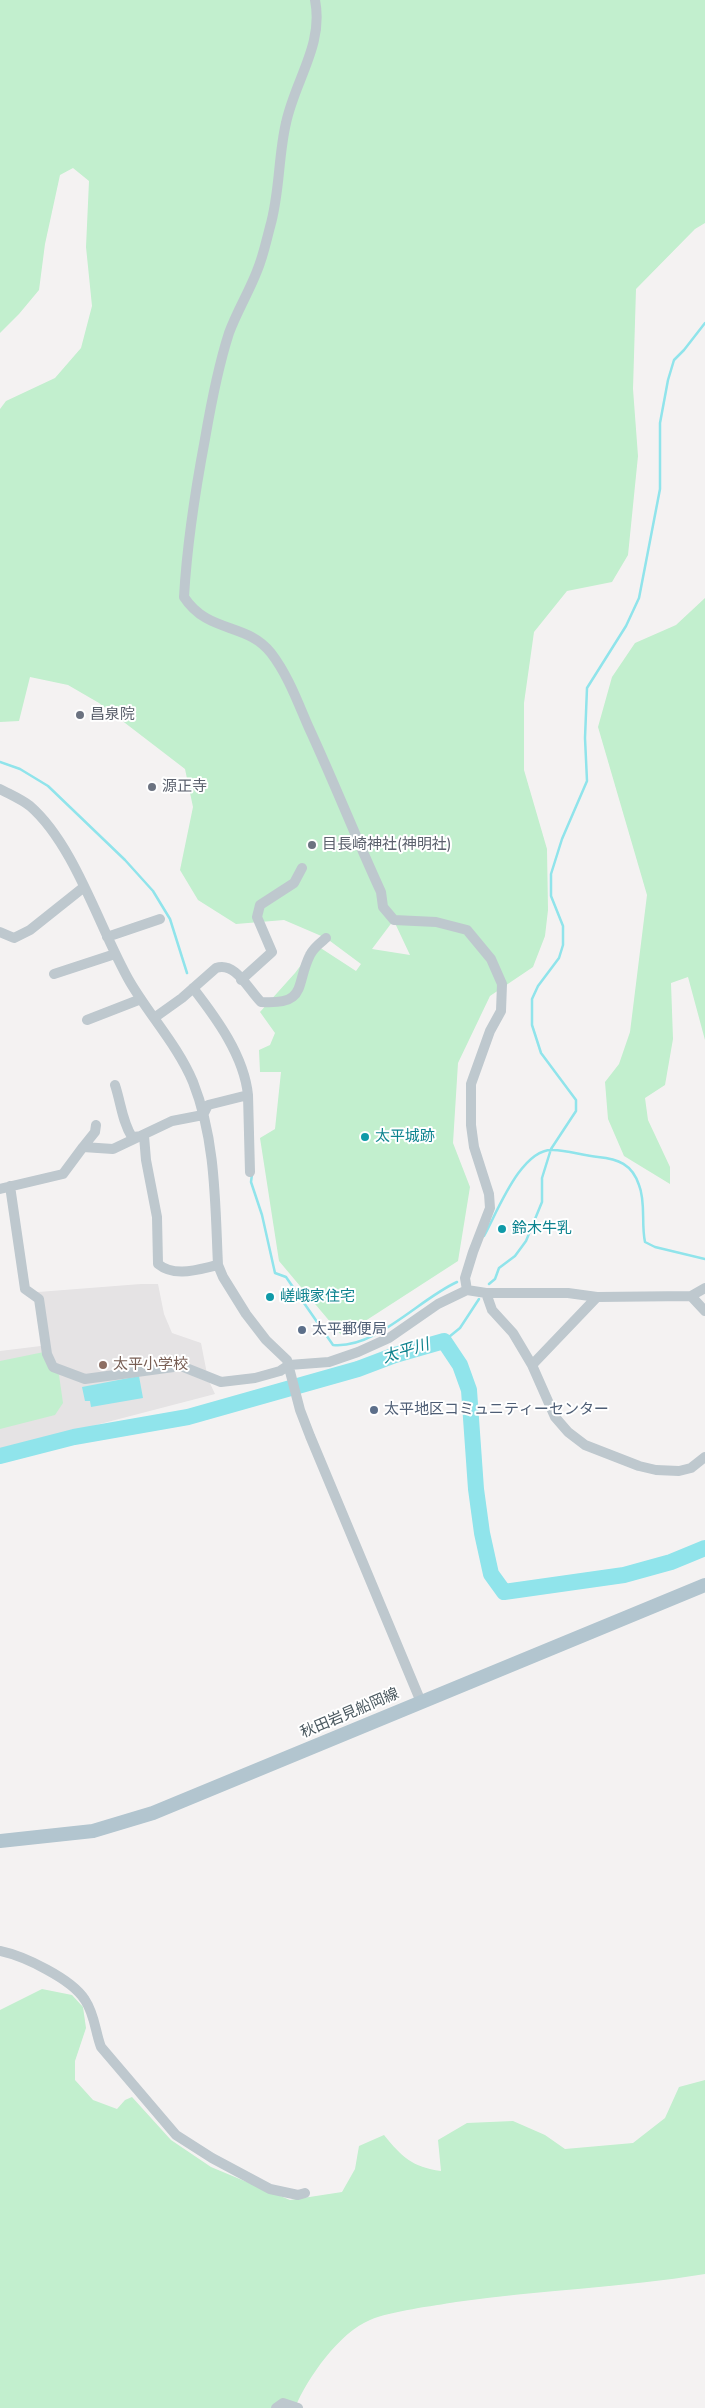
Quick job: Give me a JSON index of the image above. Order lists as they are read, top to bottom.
{
  "streets": {
    "main road": ["秋田岩見船岡線"]
  },
  "water": ["太平川"],
  "places": [
    "昌泉院",
    "源正寺",
    "目長崎神社(神明社)",
    "太平城跡",
    "鈴木牛乳",
    "嵯峨家住宅",
    "太平郵便局",
    "太平小学校",
    "太平地区コミュニティーセンター"
  ]
}
